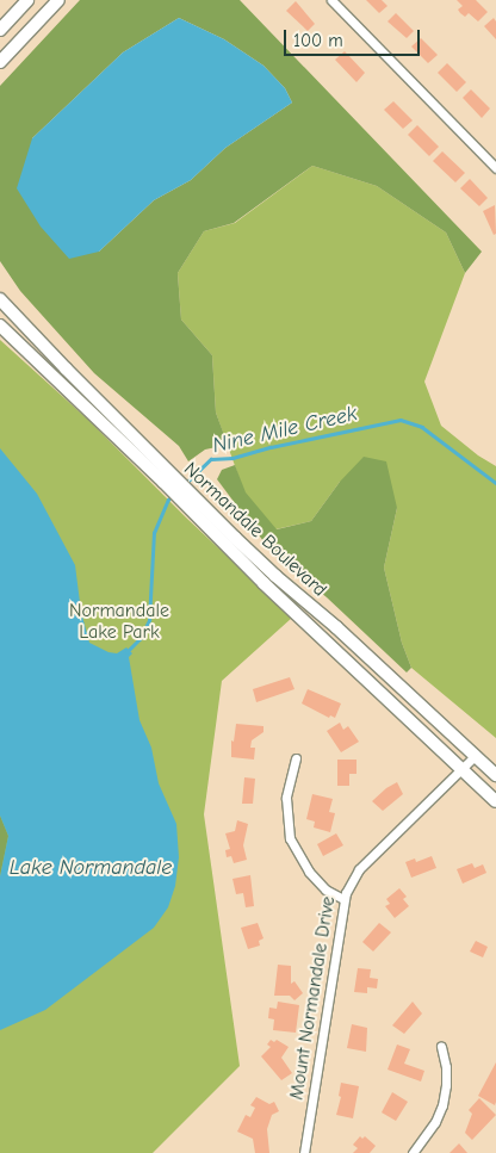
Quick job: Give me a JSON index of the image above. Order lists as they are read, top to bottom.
{
  "streets": {
    "main road": ["Normandale Boulevard"],
    "street": ["Mount Normandale Drive"]
  },
  "crossings": [
    ["Normandale Boulevard", "Mount Normandale Drive"]
  ],
  "water": ["Nine Mile Creek", "Lake Normandale"],
  "parks": ["Normandale Lake Park"],
  "scale_bar": "100 m"
}
